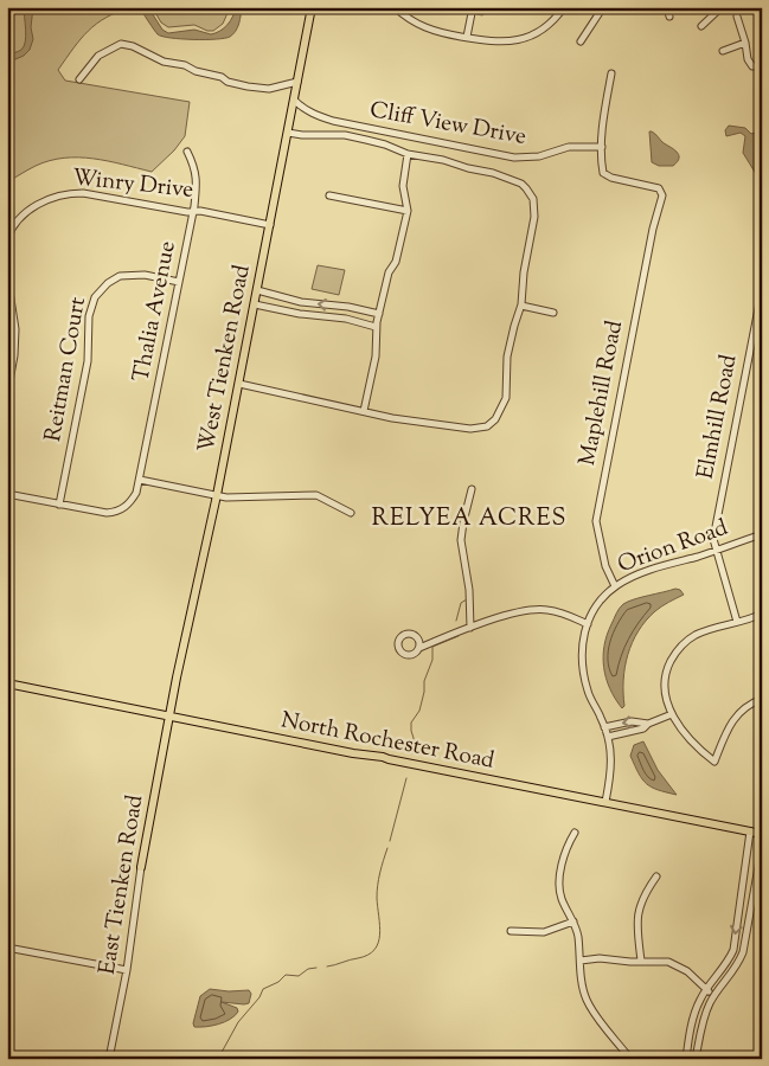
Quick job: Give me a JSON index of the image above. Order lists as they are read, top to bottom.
{
  "streets": {
    "main road": ["West Tienken Road", "North Rochester Road", "East Tienken Road"],
    "street": [
      "Cliff View Drive",
      "Winry Drive",
      "Thalia Avenue",
      "Reitman Court",
      "Maplehill Road",
      "Elmhill Road",
      "Orion Road"
    ]
  },
  "crossings": [
    ["Cliff View Drive", "West Tienken Road"],
    ["Cliff View Drive", "Maplehill Road"],
    ["Winry Drive", "Thalia Avenue"],
    ["Winry Drive", "West Tienken Road"],
    ["Thalia Avenue", "Reitman Court"],
    ["West Tienken Road", "North Rochester Road"],
    ["West Tienken Road", "East Tienken Road"],
    ["Maplehill Road", "Orion Road"],
    ["Elmhill Road", "Orion Road"],
    ["Orion Road", "North Rochester Road"],
    ["North Rochester Road", "East Tienken Road"]
  ],
  "districts": ["RELYEA ACRES"]
}
